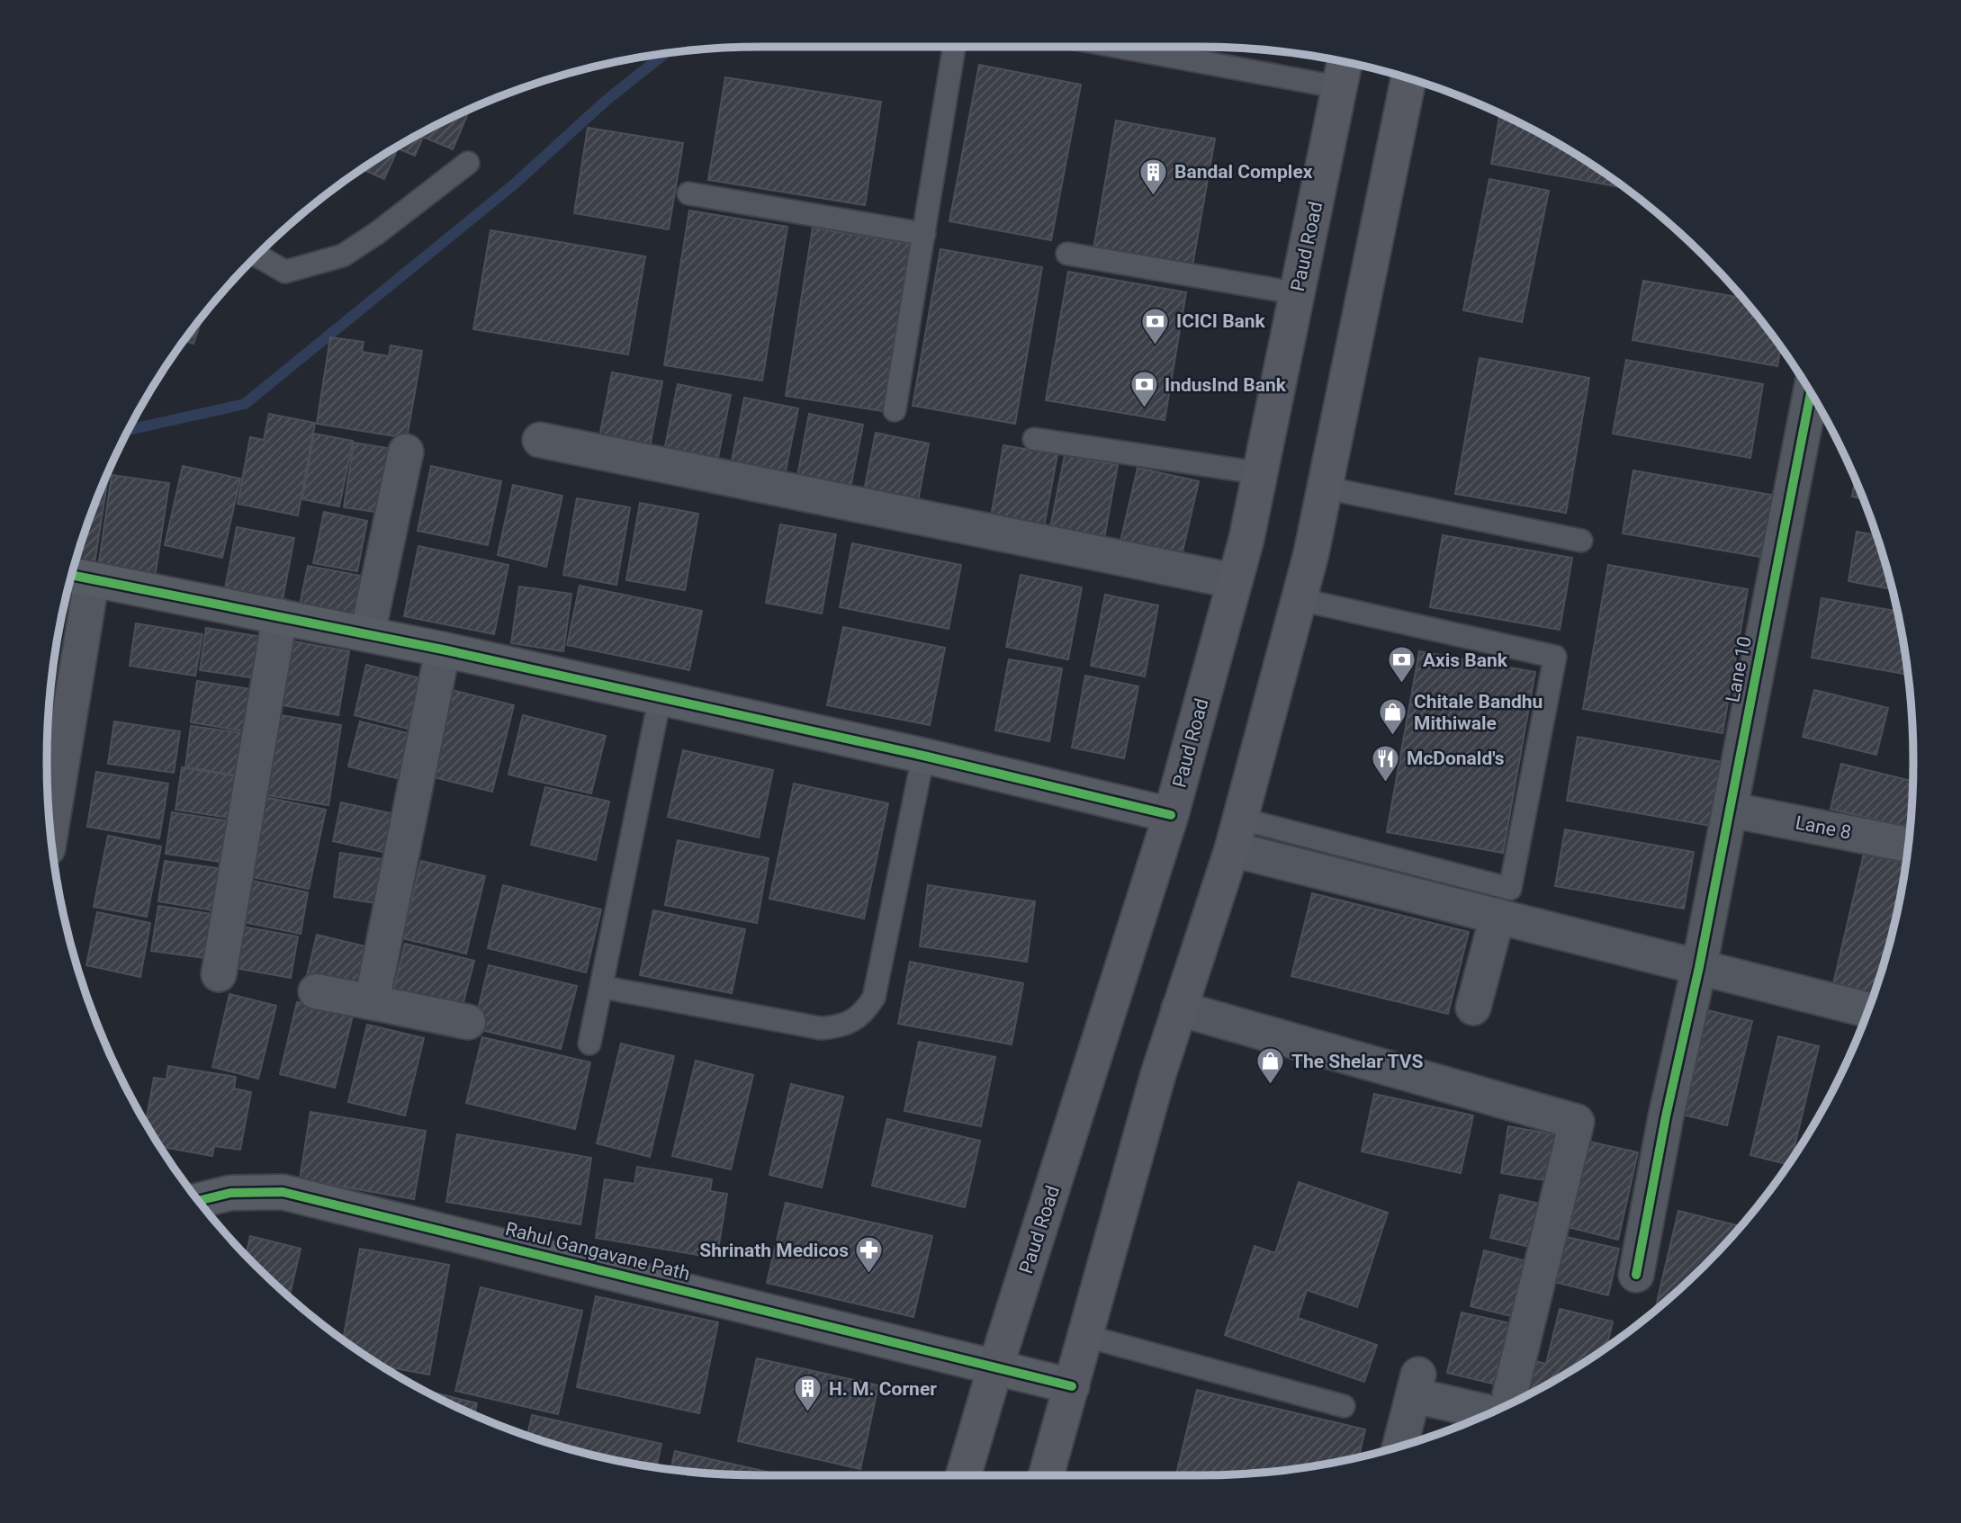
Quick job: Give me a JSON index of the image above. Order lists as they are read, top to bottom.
{
  "streets": {
    "main road": ["Paud Road"],
    "street": ["Lane 10", "Lane 8", "Rahul Gangavane Path"]
  },
  "crossings": [
    ["Paud Road", "Rahul Gangavane Path"],
    ["Lane 10", "Lane 8"]
  ],
  "places": {
    "building": ["Bandal Complex", "H. M. Corner"],
    "bank": ["ICICI Bank", "IndusInd Bank", "Axis Bank"],
    "shop": ["Chitale Bandhu Mithiwale", "The Shelar TVS"],
    "restaurant": ["McDonald's"],
    "pharmacy": ["Shrinath Medicos"]
  }
}
